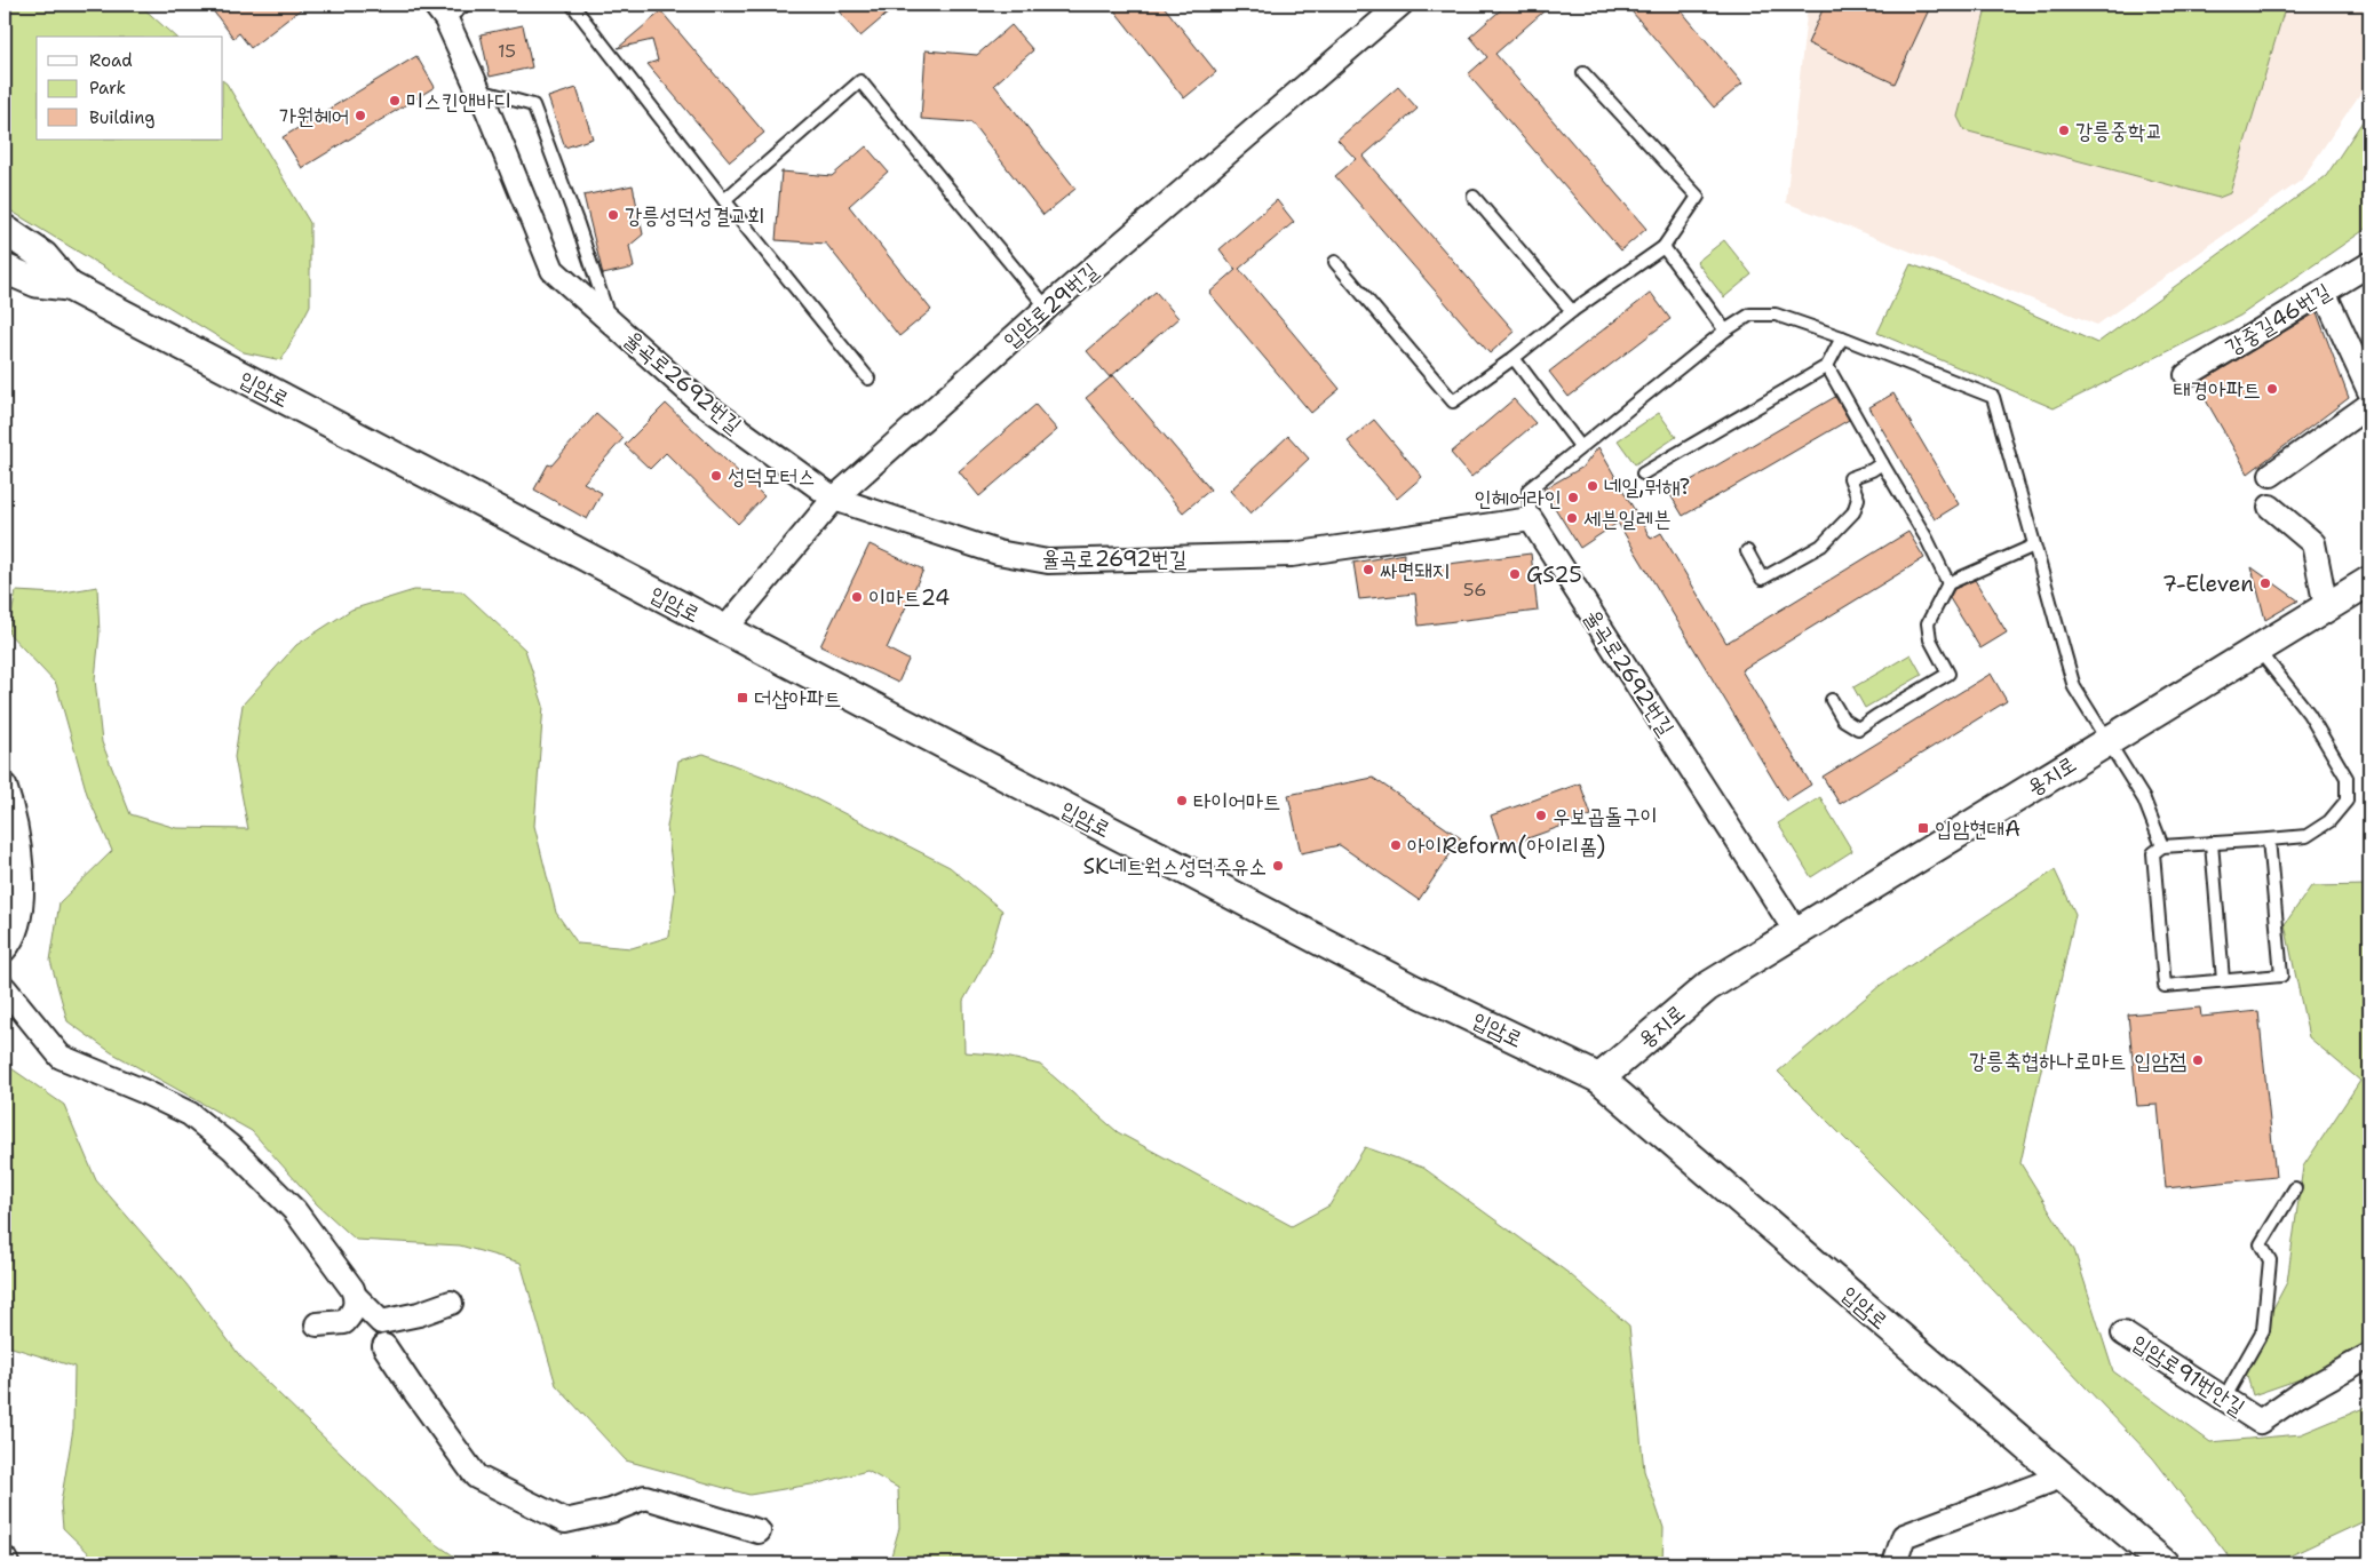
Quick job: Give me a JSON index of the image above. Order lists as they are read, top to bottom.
{
  "streets": {
    "street": [
      "입암로29번길",
      "강중길46번길",
      "율곡로2692번길",
      "입암로",
      "용지로",
      "입암로91번안길"
    ]
  },
  "crossings": [
    ["입암로29번길", "율곡로2692번길"],
    ["입암로29번길", "입암로"],
    ["율곡로2692번길", "용지로"],
    ["입암로", "용지로"]
  ],
  "places": {
    "other": [
      "미스킨앤바디",
      "가원헤어",
      "강릉중학교",
      "강릉성덕성결교회",
      "태경아파트",
      "성덕모터스",
      "네일,뭐해?",
      "인헤어라인",
      "세븐일레븐",
      "싸면돼지",
      "GS25",
      "7-Eleven",
      "이마트24",
      "타이어마트",
      "우보곱돌구이",
      "아이Reform(아이리폼)",
      "SK네트웍스성덕주유소",
      "강릉축협하나로마트 입암점"
    ],
    "transit": ["더샵아파트", "입암현대A"]
  },
  "house_numbers": ["15", "56"],
  "legend": ["Road", "Park", "Building"]
}
